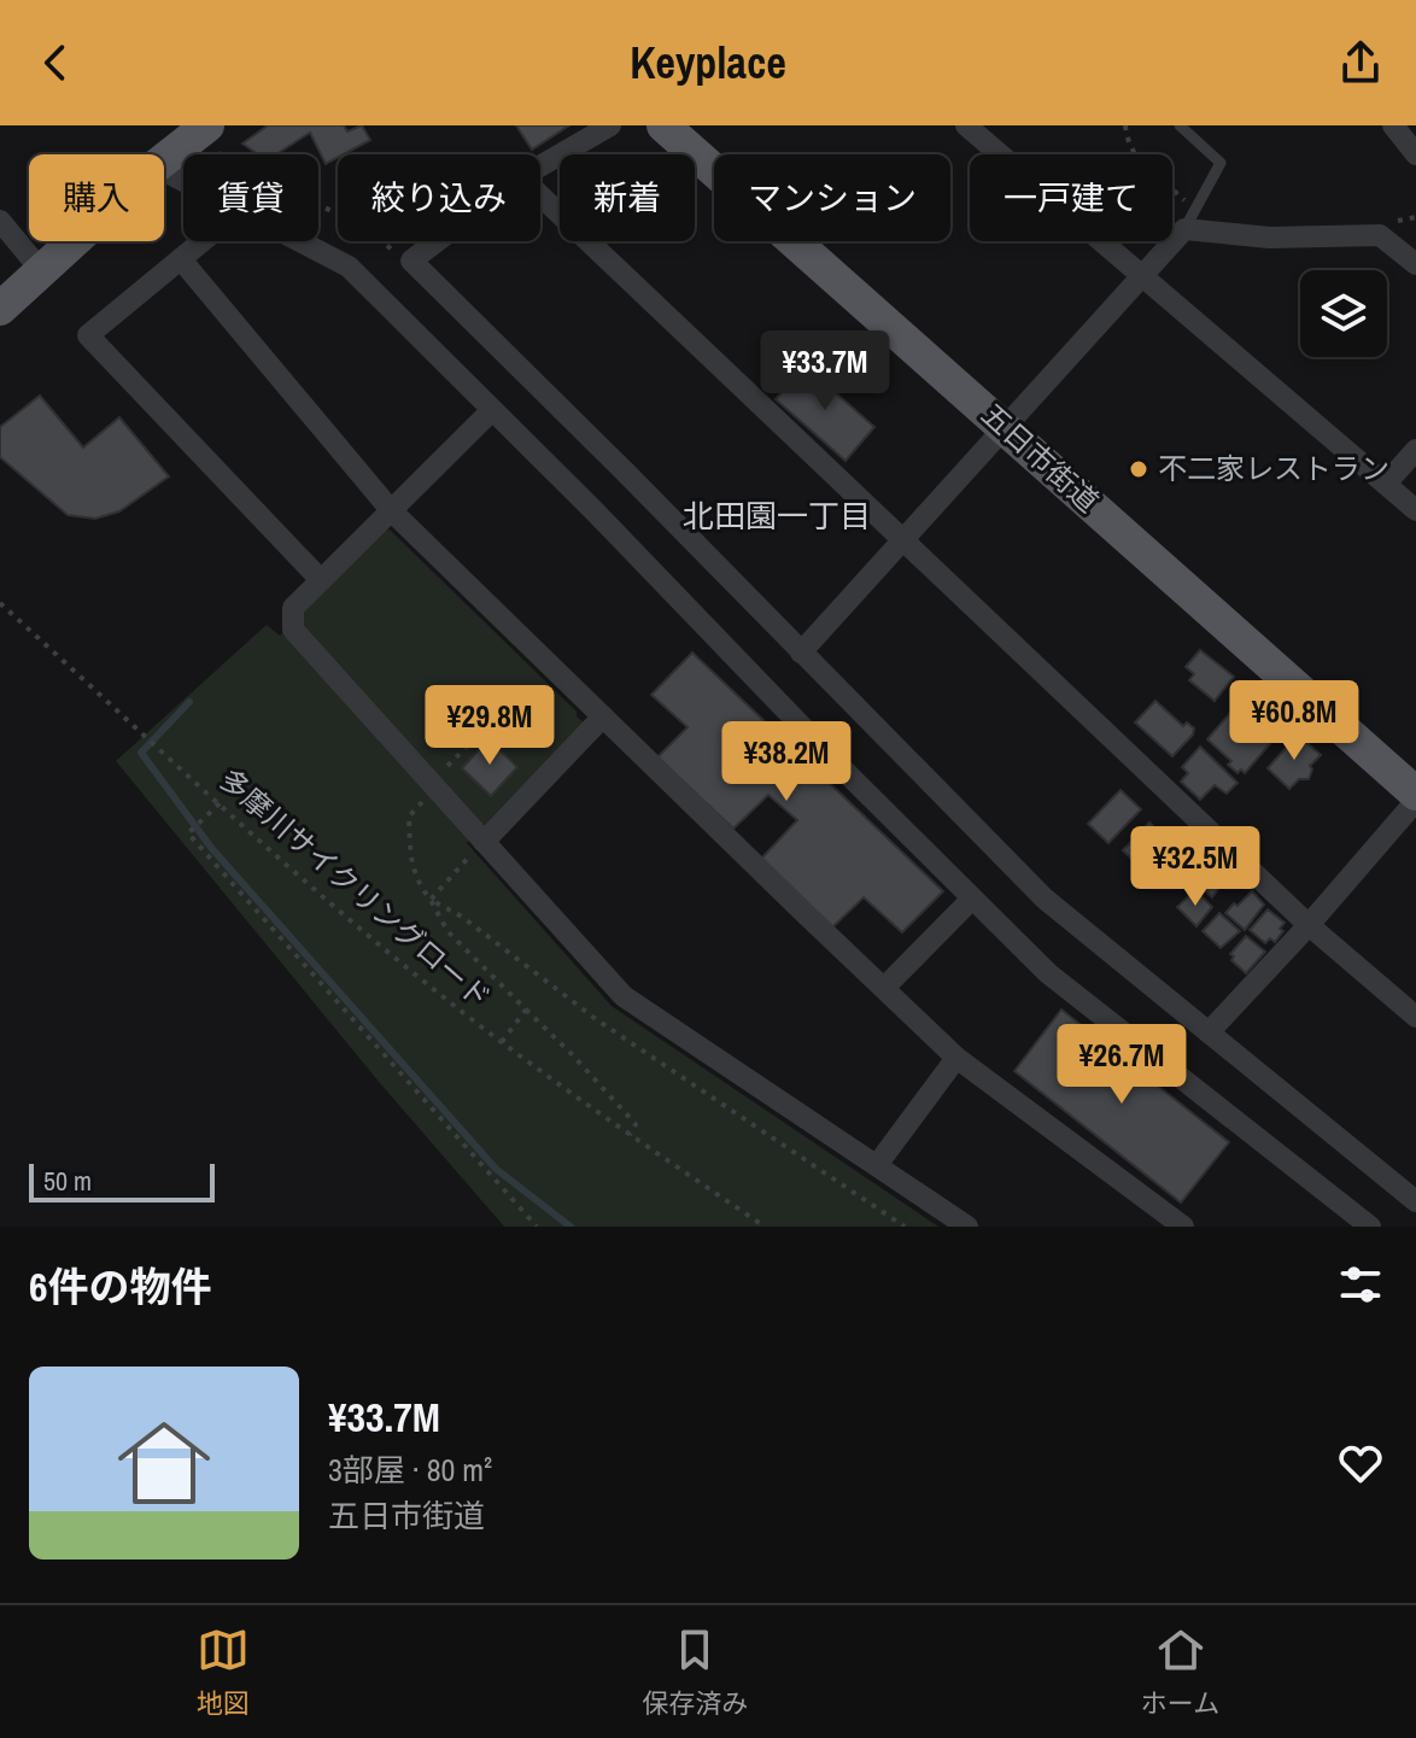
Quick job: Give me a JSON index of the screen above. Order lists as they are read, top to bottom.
{
  "streets": {
    "main road": ["五日市街道"],
    "path": ["多摩川サイクリングロード"]
  },
  "districts": ["北田園一丁目"],
  "places": ["不二家レストラン"],
  "scale_bar": "50 m",
  "page": {
    "header": "Keyplace",
    "chip": [
      "購入",
      "賃貸",
      "絞り込み",
      "新着",
      "マンション",
      "一戸建て"
    ],
    "price": [
      "¥33.7M",
      "¥60.8M",
      "¥29.8M",
      "¥38.2M",
      "¥32.5M",
      "¥26.7M"
    ],
    "scale": "50 m",
    "heading": "6件の物件",
    "list": [
      {
        "name": "¥33.7M",
        "note": "3部屋 · 80 m² · 五日市街道"
      }
    ],
    "tabs": ["地図", "保存済み", "ホーム"]
  }
}
